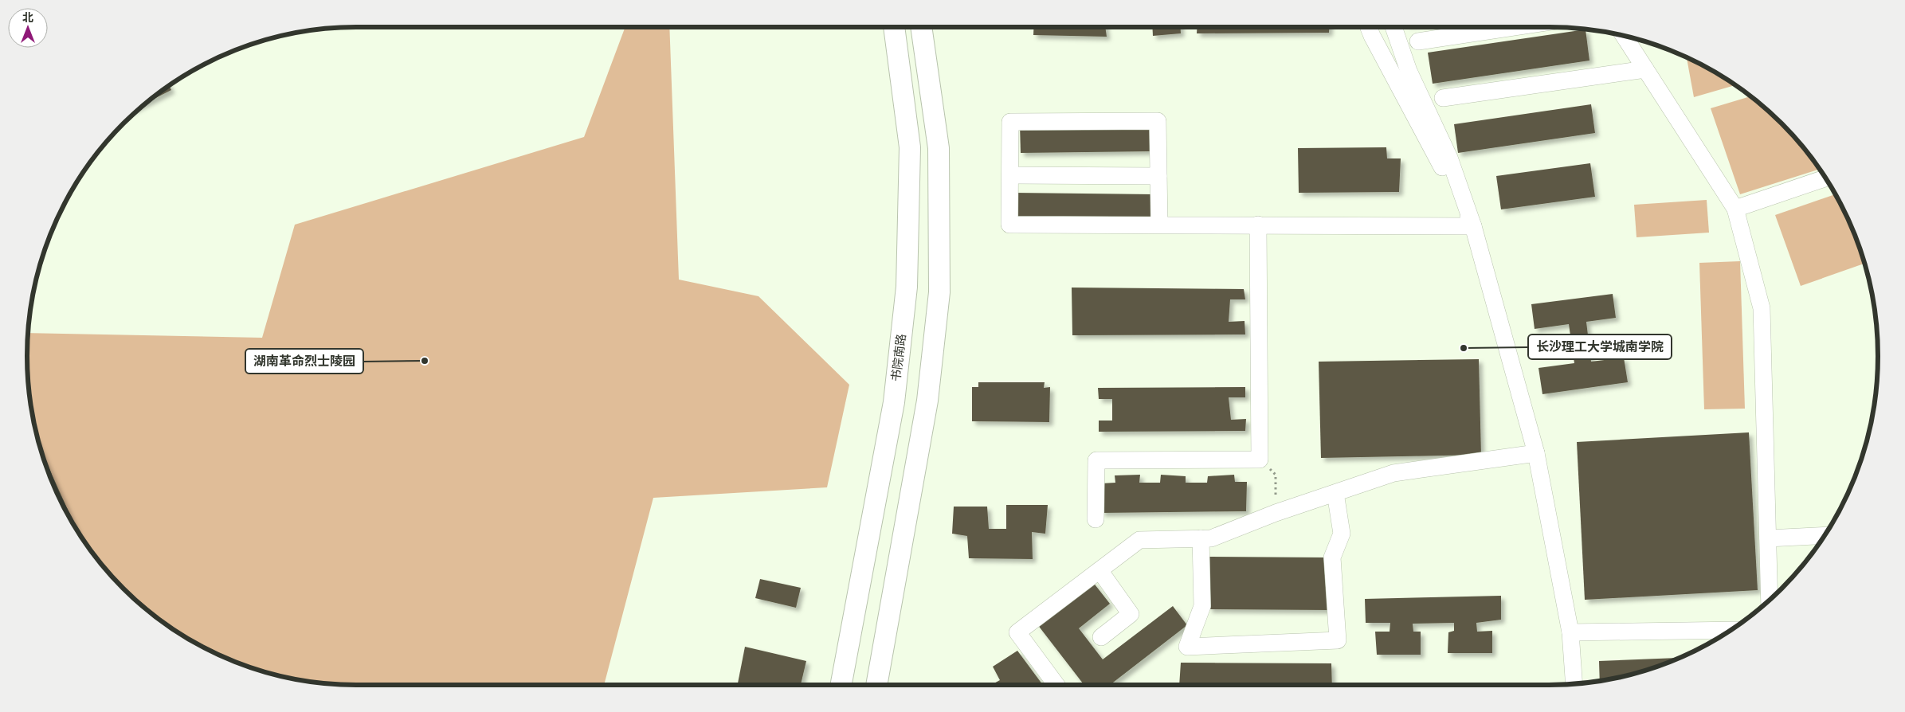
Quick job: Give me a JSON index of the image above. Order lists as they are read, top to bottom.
{
  "streets": {
    "main road": ["书院南路"]
  },
  "places": ["长沙理工大学城南学院", "湖南革命烈士陵园"],
  "north": "top"
}
